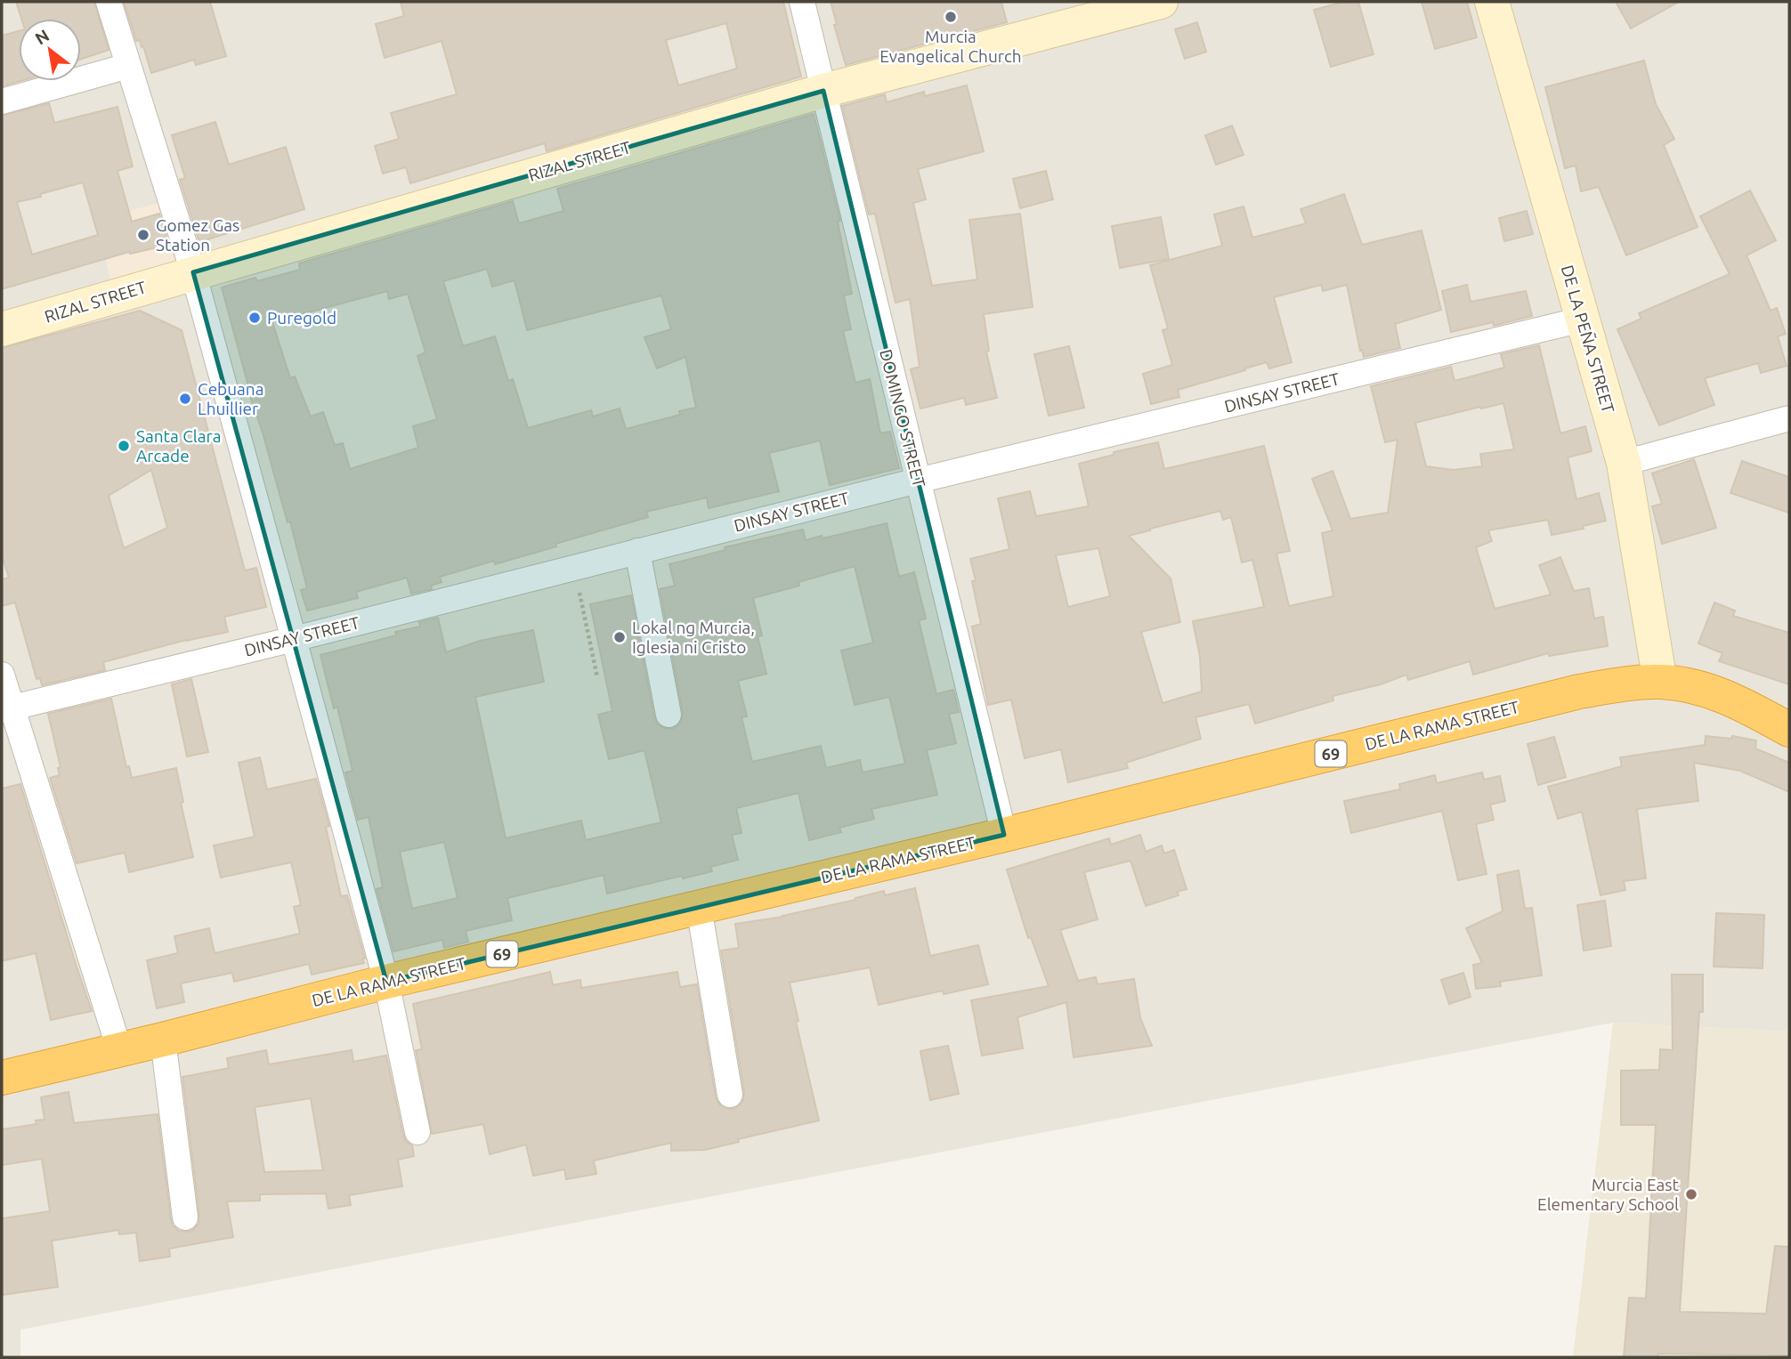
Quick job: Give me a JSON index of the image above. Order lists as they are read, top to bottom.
{
  "streets": {
    "highway": ["DE LA RAMA STREET", "69"],
    "street": [
      "RIZAL STREET",
      "DE LA PEÑA STREET",
      "DINSAY STREET",
      "DOMINGO STREET"
    ]
  },
  "crossings": [
    ["RIZAL STREET", "DOMINGO STREET"],
    ["DE LA PEÑA STREET", "DINSAY STREET"],
    ["DE LA PEÑA STREET", "DE LA RAMA STREET"],
    ["DINSAY STREET", "DOMINGO STREET"],
    ["DOMINGO STREET", "DE LA RAMA STREET"]
  ],
  "places": [
    "Murcia Evangelical Church",
    "Gomez Gas Station",
    "Puregold",
    "Cebuana Lhuillier",
    "Santa Clara Arcade",
    "Lokal ng Murcia, Iglesia ni Cristo",
    "Murcia East Elementary School"
  ],
  "north": "top left"
}
